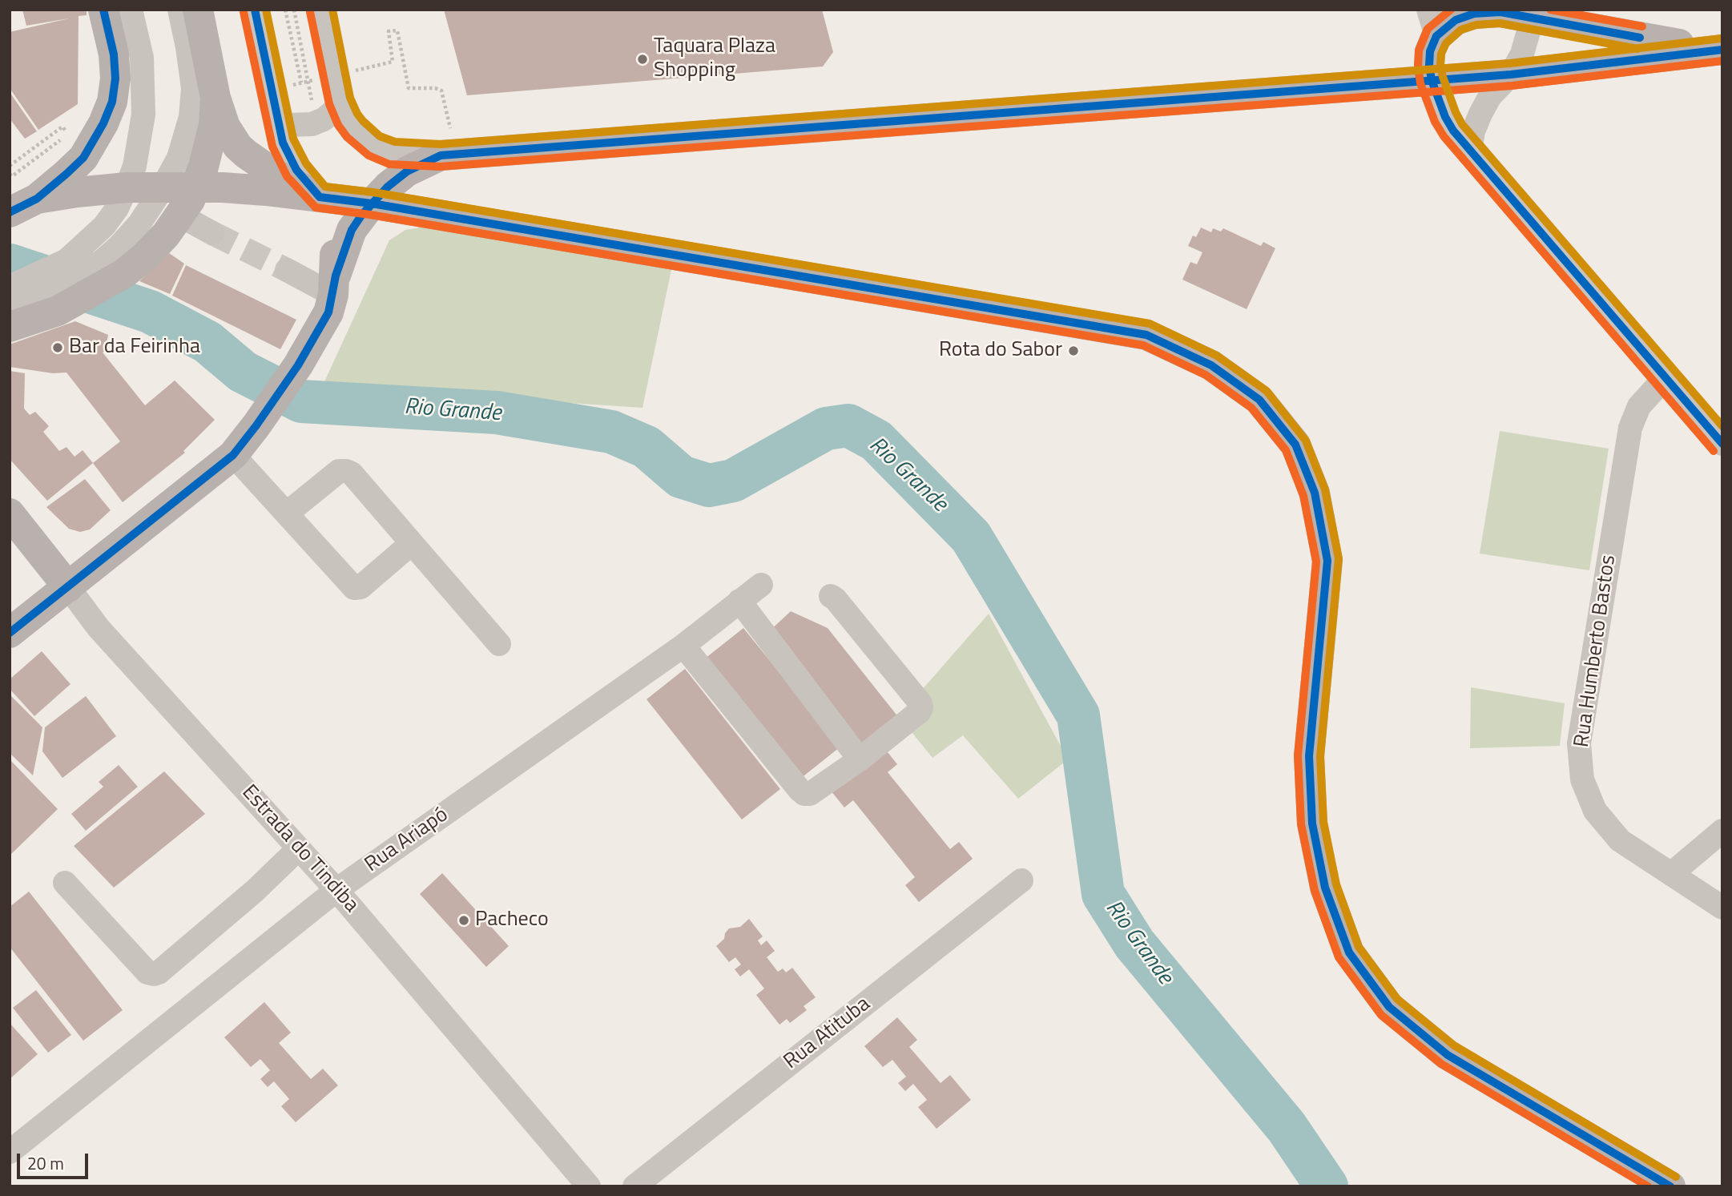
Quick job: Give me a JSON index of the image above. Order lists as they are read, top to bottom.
{
  "streets": {
    "main road": ["Estrada do Tindiba"],
    "street": ["Rua Humberto Bastos", "Rua Ariapó", "Rua Atituba"]
  },
  "crossings": [
    ["Rua Ariapó", "Estrada do Tindiba"]
  ],
  "water": ["Rio Grande"],
  "places": [
    "Taquara Plaza Shopping",
    "Bar da Feirinha",
    "Rota do Sabor",
    "Pacheco"
  ],
  "scale_bar": "20 m"
}
